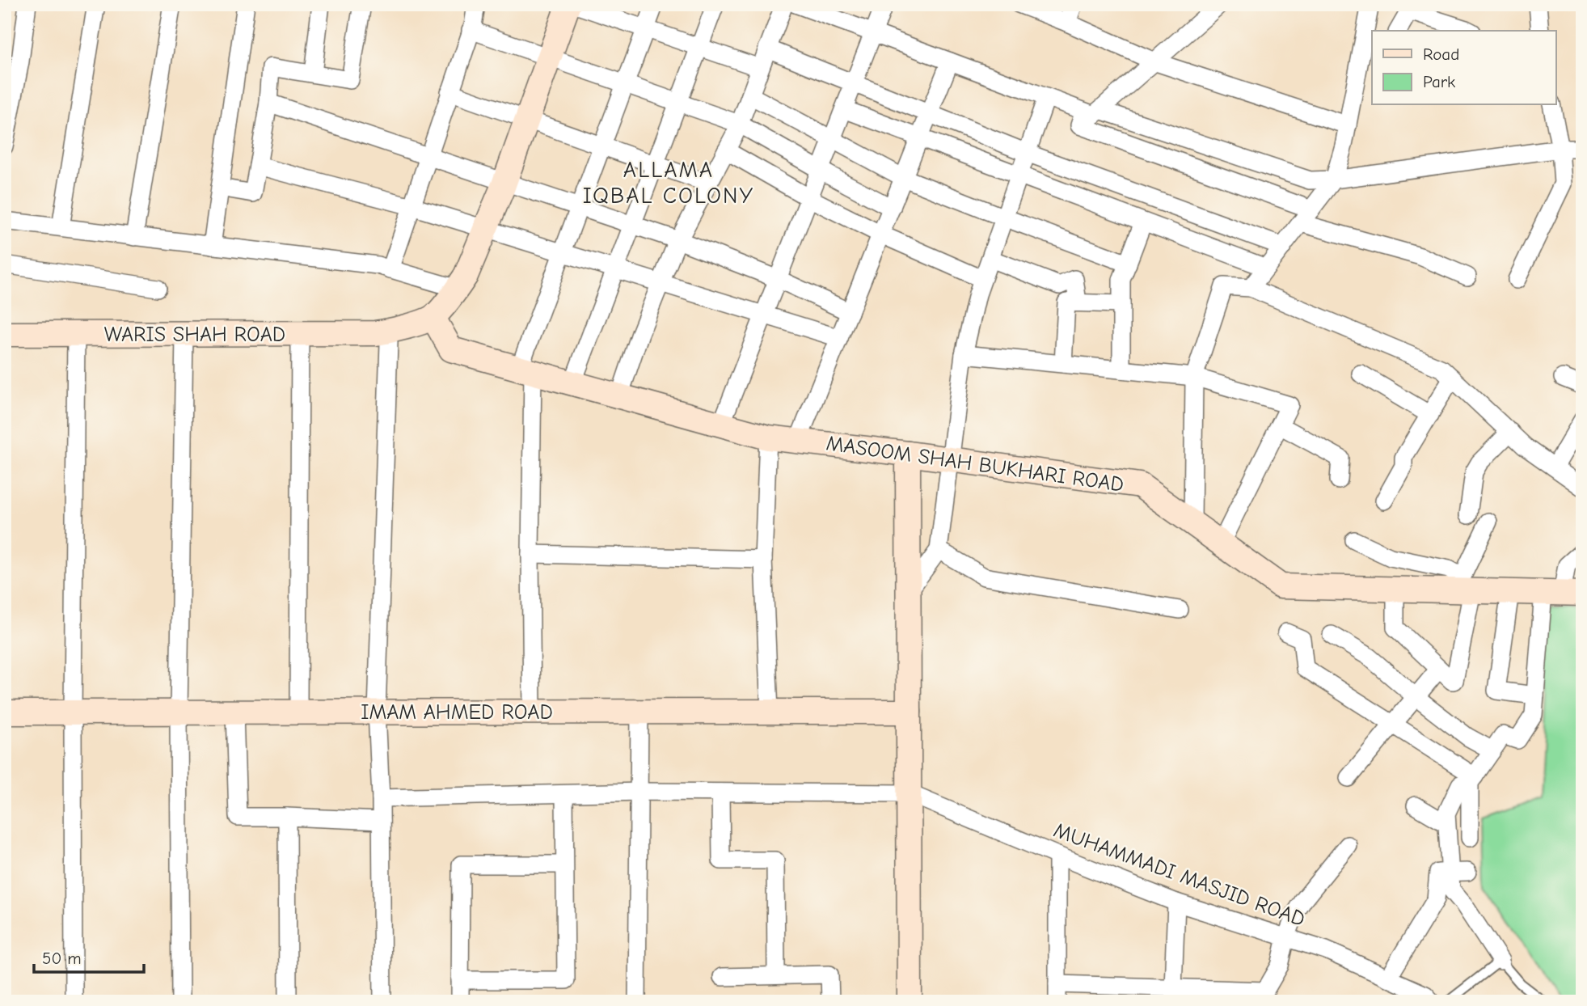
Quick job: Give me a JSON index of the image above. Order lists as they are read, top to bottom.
{
  "streets": {
    "street": [
      "WARIS SHAH ROAD",
      "MASOOM SHAH BUKHARI ROAD",
      "IMAM AHMED ROAD",
      "MUHAMMADI MASJID ROAD"
    ]
  },
  "crossings": [
    ["WARIS SHAH ROAD", "MASOOM SHAH BUKHARI ROAD"]
  ],
  "districts": ["ALLAMA IQBAL COLONY"],
  "legend": ["Road", "Park"],
  "scale_bar": "50 m"
}
